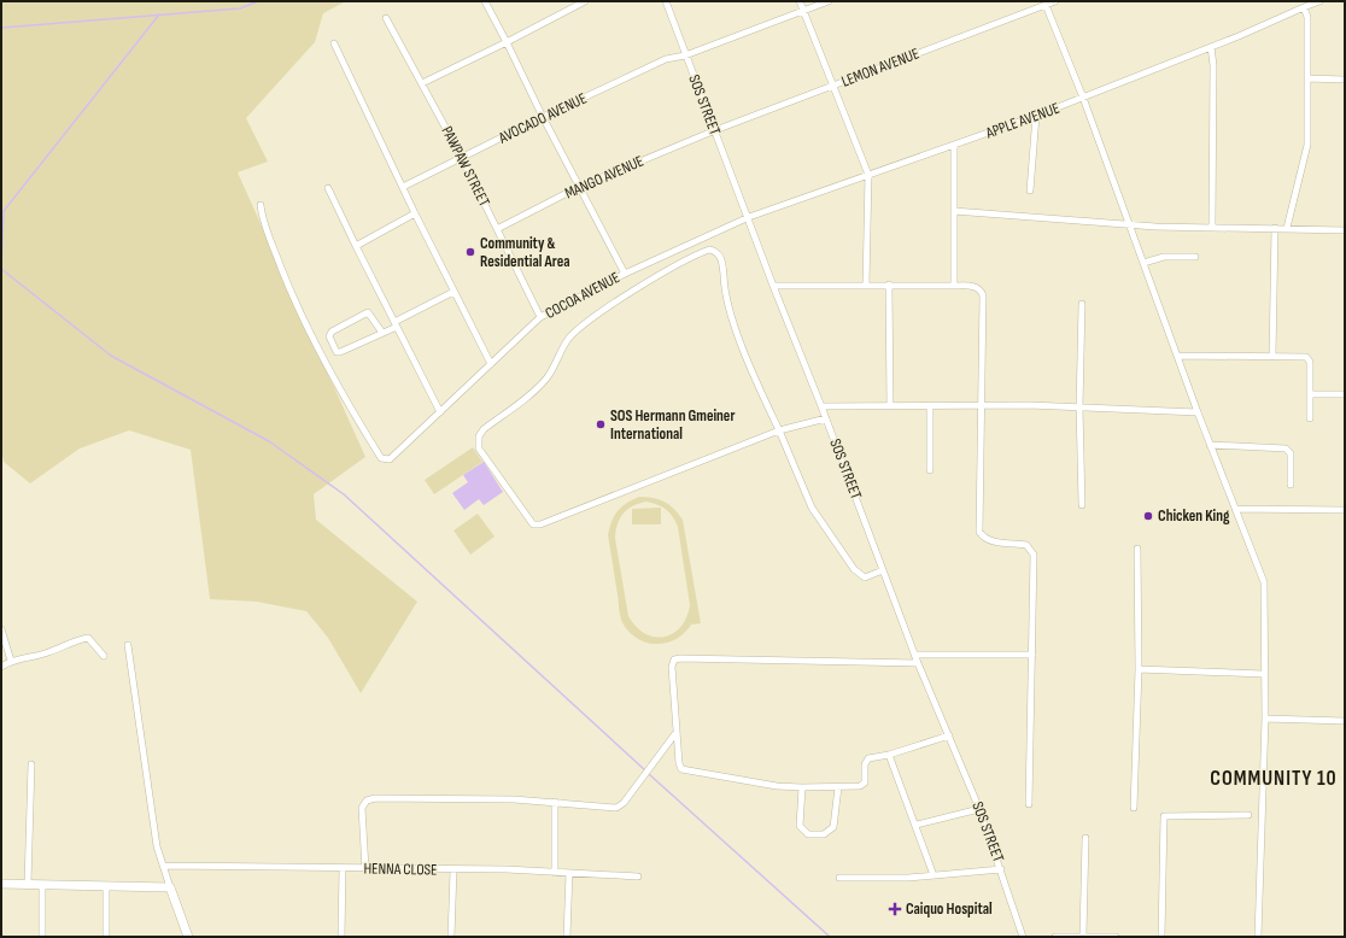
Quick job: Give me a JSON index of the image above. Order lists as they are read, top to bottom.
{
  "streets": {
    "street": [
      "LEMON AVENUE",
      "SOS STREET",
      "AVOCADO AVENUE",
      "APPLE AVENUE",
      "PAWPAW STREET",
      "MANGO AVENUE",
      "COCOA AVENUE",
      "HENNA CLOSE"
    ]
  },
  "crossings": [
    ["LEMON AVENUE", "SOS STREET"],
    ["LEMON AVENUE", "MANGO AVENUE"],
    ["SOS STREET", "AVOCADO AVENUE"],
    ["SOS STREET", "APPLE AVENUE"],
    ["SOS STREET", "MANGO AVENUE"],
    ["SOS STREET", "COCOA AVENUE"],
    ["AVOCADO AVENUE", "PAWPAW STREET"],
    ["APPLE AVENUE", "COCOA AVENUE"],
    ["PAWPAW STREET", "MANGO AVENUE"],
    ["PAWPAW STREET", "COCOA AVENUE"]
  ],
  "districts": ["COMMUNITY 10"],
  "places": {
    "other": ["Community & Residential Area", "SOS Hermann Gmeiner International", "Chicken King"],
    "health": ["Caiquo Hospital"]
  }
}
